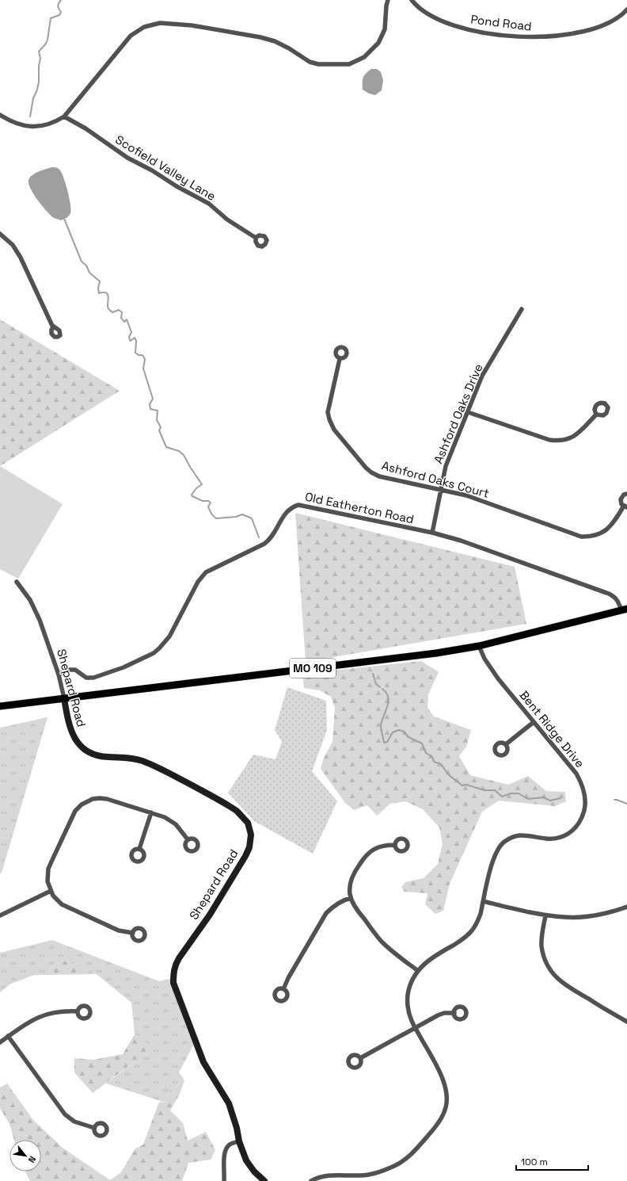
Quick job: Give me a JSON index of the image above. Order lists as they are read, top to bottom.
{
  "streets": {
    "main road": ["MO 109"],
    "street": [
      "Pond Road",
      "Scofield Valley Lane",
      "Ashford Oaks Drive",
      "Ashford Oaks Court",
      "Old Eatherton Road",
      "Shepard Road",
      "Bent Ridge Drive"
    ]
  },
  "crossings": [
    ["Ashford Oaks Drive", "Ashford Oaks Court"],
    ["Ashford Oaks Drive", "Old Eatherton Road"],
    ["Old Eatherton Road", "MO 109"],
    ["Old Eatherton Road", "Shepard Road"],
    ["MO 109", "Shepard Road"],
    ["MO 109", "Bent Ridge Drive"]
  ],
  "scale_bar": "100 m",
  "north": "bottom right"
}
